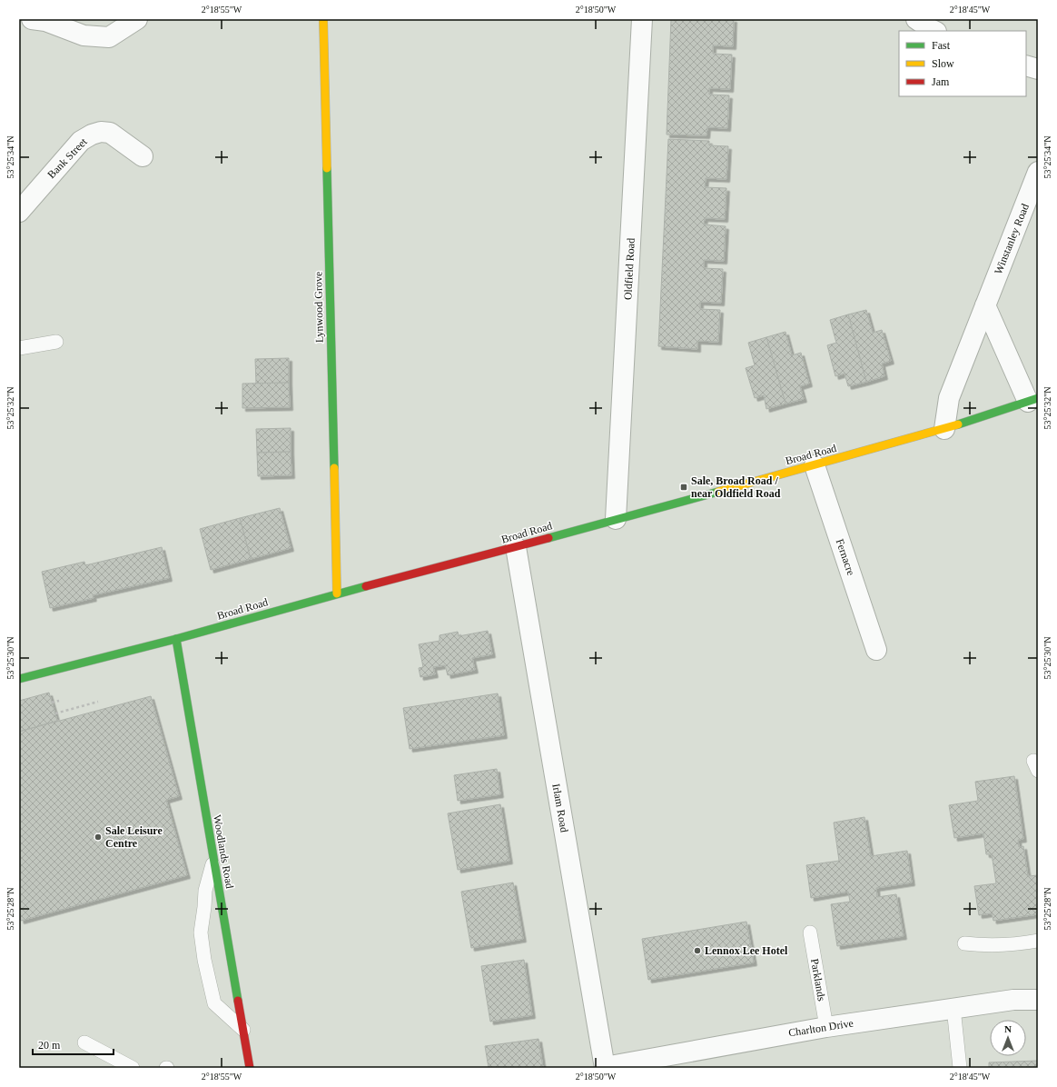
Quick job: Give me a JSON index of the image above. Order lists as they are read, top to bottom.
{
  "streets": {
    "street": [
      "Bank Street",
      "Winstanley Road",
      "Oldfield Road",
      "Lynwood Grove",
      "Broad Road",
      "Fernacre",
      "Irlam Road",
      "Woodlands Road",
      "Charlton Drive"
    ],
    "lane": ["Parklands"]
  },
  "crossings": [
    ["Winstanley Road", "Broad Road"],
    ["Oldfield Road", "Broad Road"],
    ["Lynwood Grove", "Broad Road"],
    ["Broad Road", "Fernacre"],
    ["Broad Road", "Irlam Road"],
    ["Broad Road", "Woodlands Road"],
    ["Irlam Road", "Charlton Drive"],
    ["Parklands", "Charlton Drive"]
  ],
  "places": {
    "transit": ["Sale, Broad Road / near Oldfield Road"],
    "other": ["Sale Leisure Centre", "Lennox Lee Hotel"]
  },
  "legend": ["Fast", "Slow", "Jam"],
  "scale_bar": "20 m",
  "north": "top",
  "coordinates": [
    "2°18'55\"W",
    "2°18'50\"W",
    "2°18'45\"W",
    "53°25'34\"N",
    "53°25'32\"N",
    "53°25'30\"N",
    "53°25'28\"N"
  ]
}
